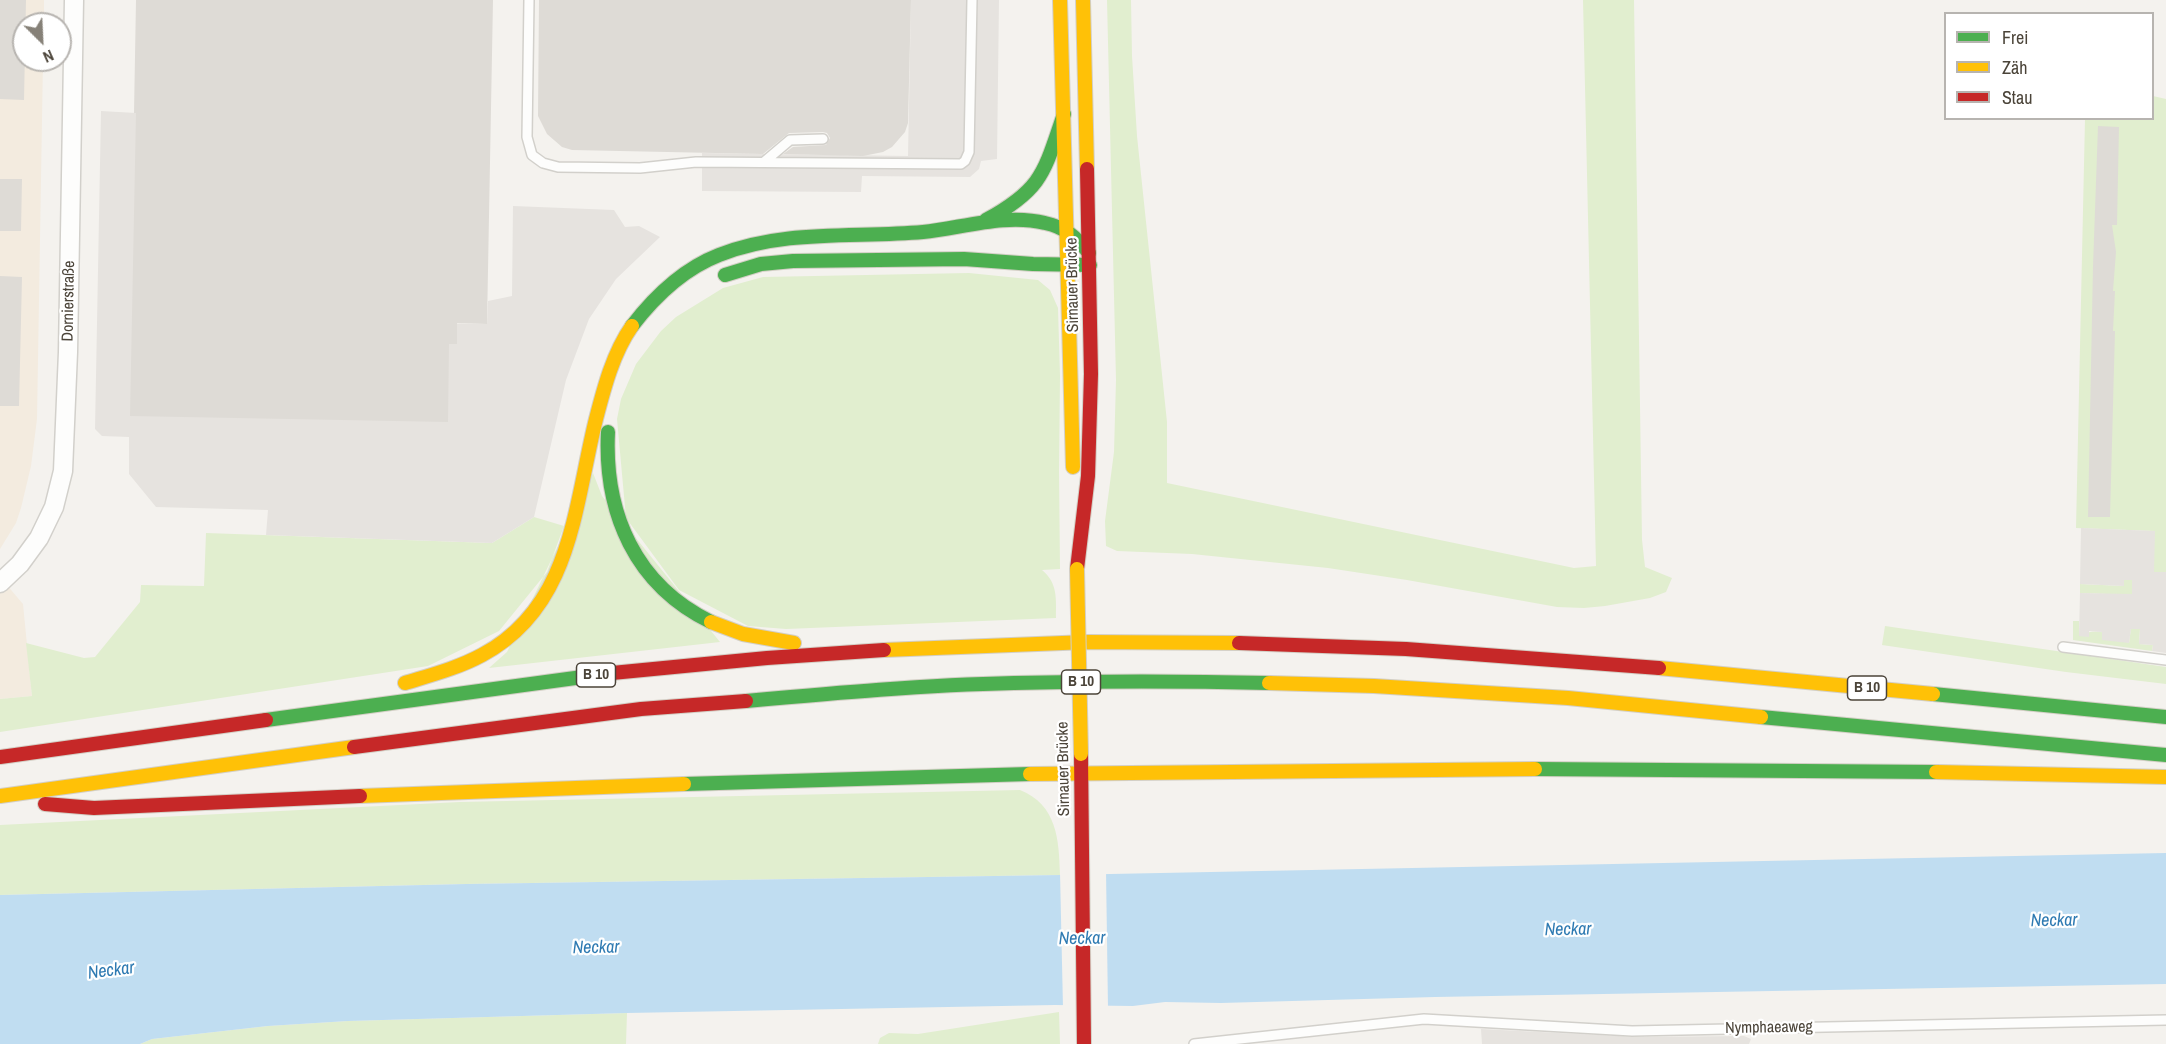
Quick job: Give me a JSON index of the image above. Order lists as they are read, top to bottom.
{
  "streets": {
    "main road": ["Sirnauer Brücke", "B 10"],
    "street": ["Dornierstraße"],
    "lane": ["Nymphaeaweg"]
  },
  "water": ["Neckar"],
  "legend": ["Frei", "Zäh", "Stau"],
  "north": "bottom right"
}
